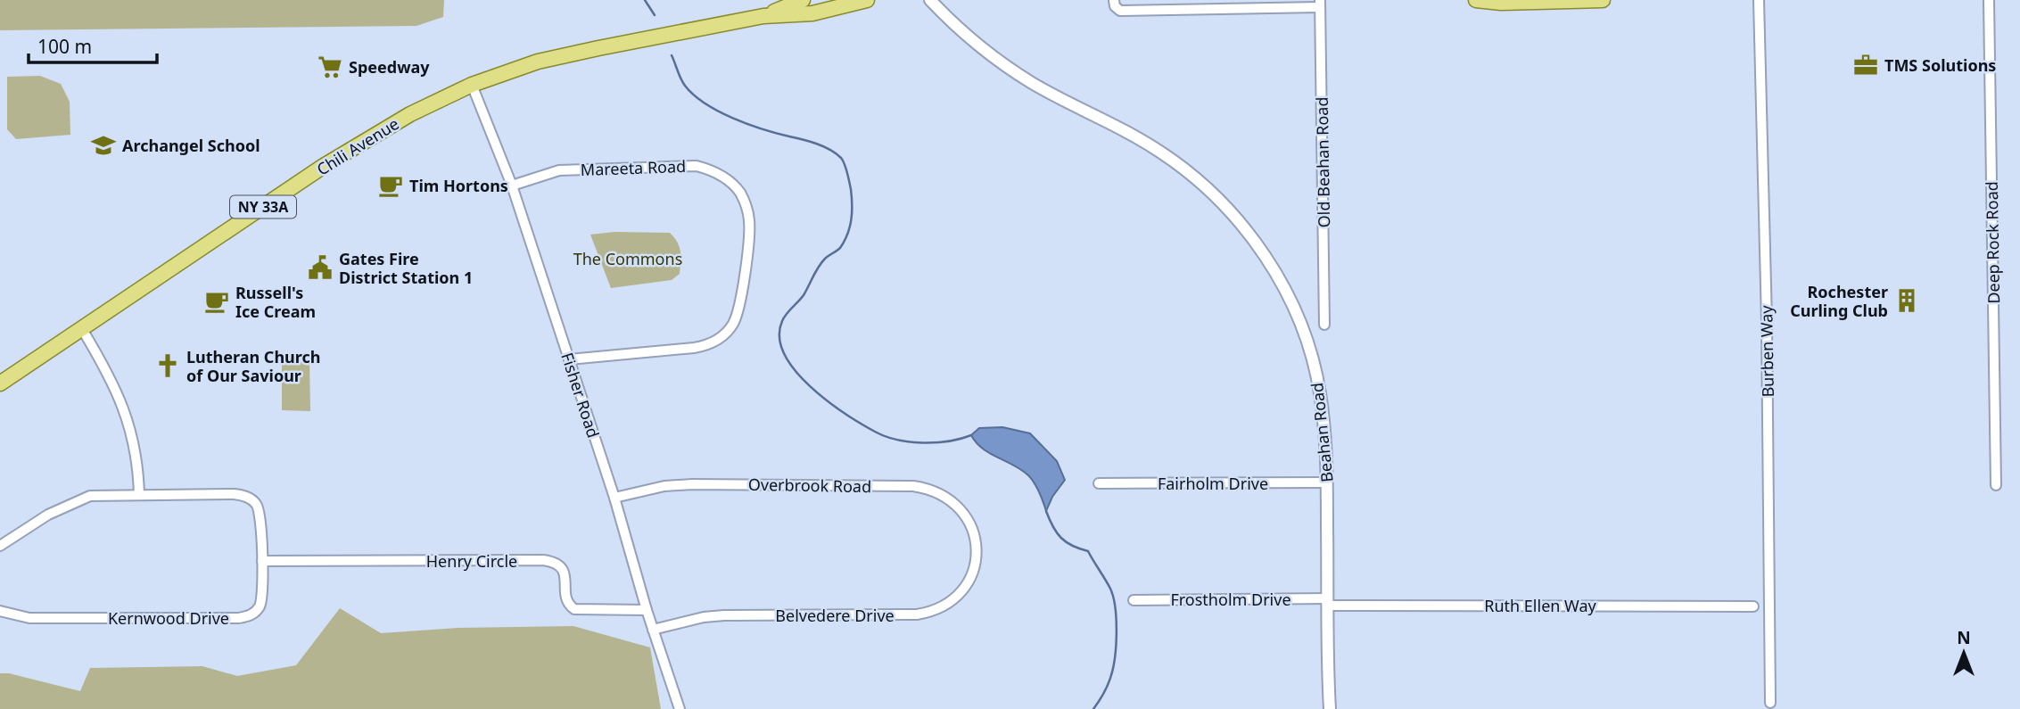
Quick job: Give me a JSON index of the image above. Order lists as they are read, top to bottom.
{
  "streets": {
    "main road": ["Chili Avenue", "NY 33A"],
    "street": [
      "Old Beahan Road",
      "Mareeta Road",
      "Deep Rock Road",
      "Burben Way",
      "Fisher Road",
      "Beahan Road",
      "Fairholm Drive",
      "Overbrook Road",
      "Henry Circle",
      "Frostholm Drive",
      "Ruth Ellen Way",
      "Belvedere Drive",
      "Kernwood Drive"
    ]
  },
  "crossings": [
    ["Chili Avenue", "Fisher Road"],
    ["Mareeta Road", "Fisher Road"],
    ["Fisher Road", "Overbrook Road"],
    ["Fisher Road", "Henry Circle"],
    ["Fisher Road", "Belvedere Drive"],
    ["Beahan Road", "Fairholm Drive"],
    ["Beahan Road", "Frostholm Drive"],
    ["Beahan Road", "Ruth Ellen Way"],
    ["Overbrook Road", "Belvedere Drive"],
    ["Henry Circle", "Kernwood Drive"],
    ["Frostholm Drive", "Ruth Ellen Way"]
  ],
  "parks": ["The Commons"],
  "places": {
    "office": ["TMS Solutions"],
    "supermarket": ["Speedway"],
    "school or university": ["Archangel School"],
    "cafe": ["Tim Hortons", "Russell's Ice Cream"],
    "public building": ["Gates Fire District Station 1"],
    "building": ["Rochester Curling Club"],
    "church": ["Lutheran Church of Our Saviour"]
  },
  "scale_bar": "100 m",
  "north": "top"
}
